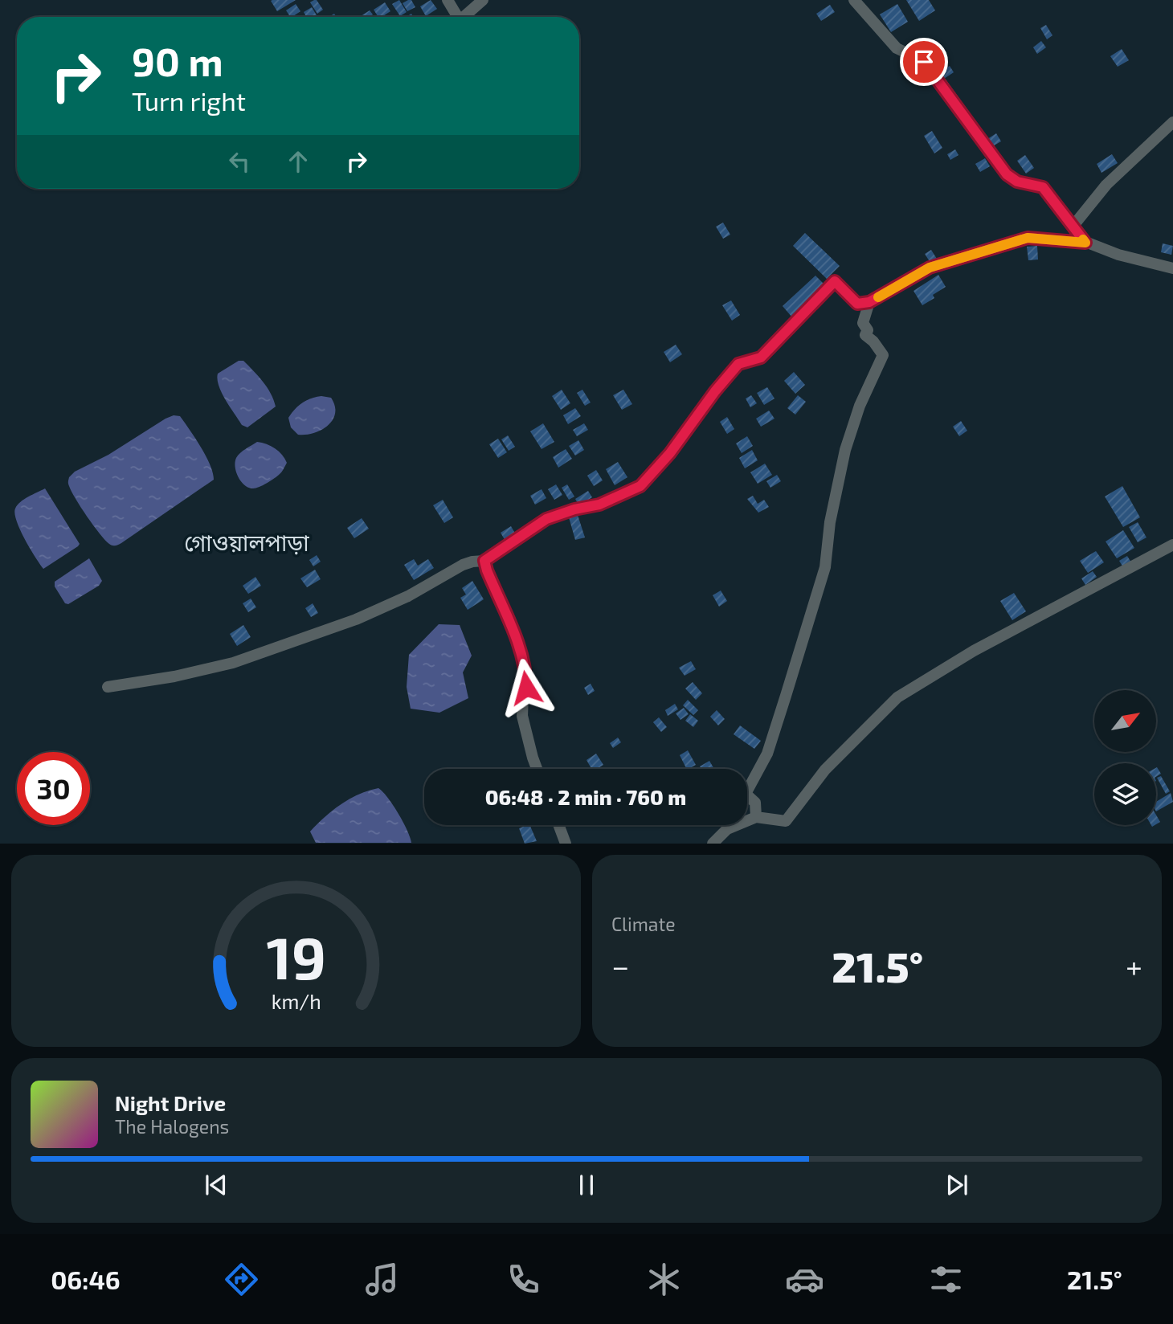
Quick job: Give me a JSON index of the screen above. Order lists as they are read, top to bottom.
{
  "districts": ["গোওয়ালপাড়া"],
  "north": "top right",
  "page": {
    "turn": ["90 m", "Turn right"],
    "limit": "30",
    "trip": "06:48 · 2 min · 760 m",
    "tile": "Climate",
    "heat": ["−", "21.5°", "+"],
    "song": ["Night Drive", "The Halogens"],
    "tabs": ["06:46", "21.5°"],
    "gauge": ["19", "km/h"]
  }
}
